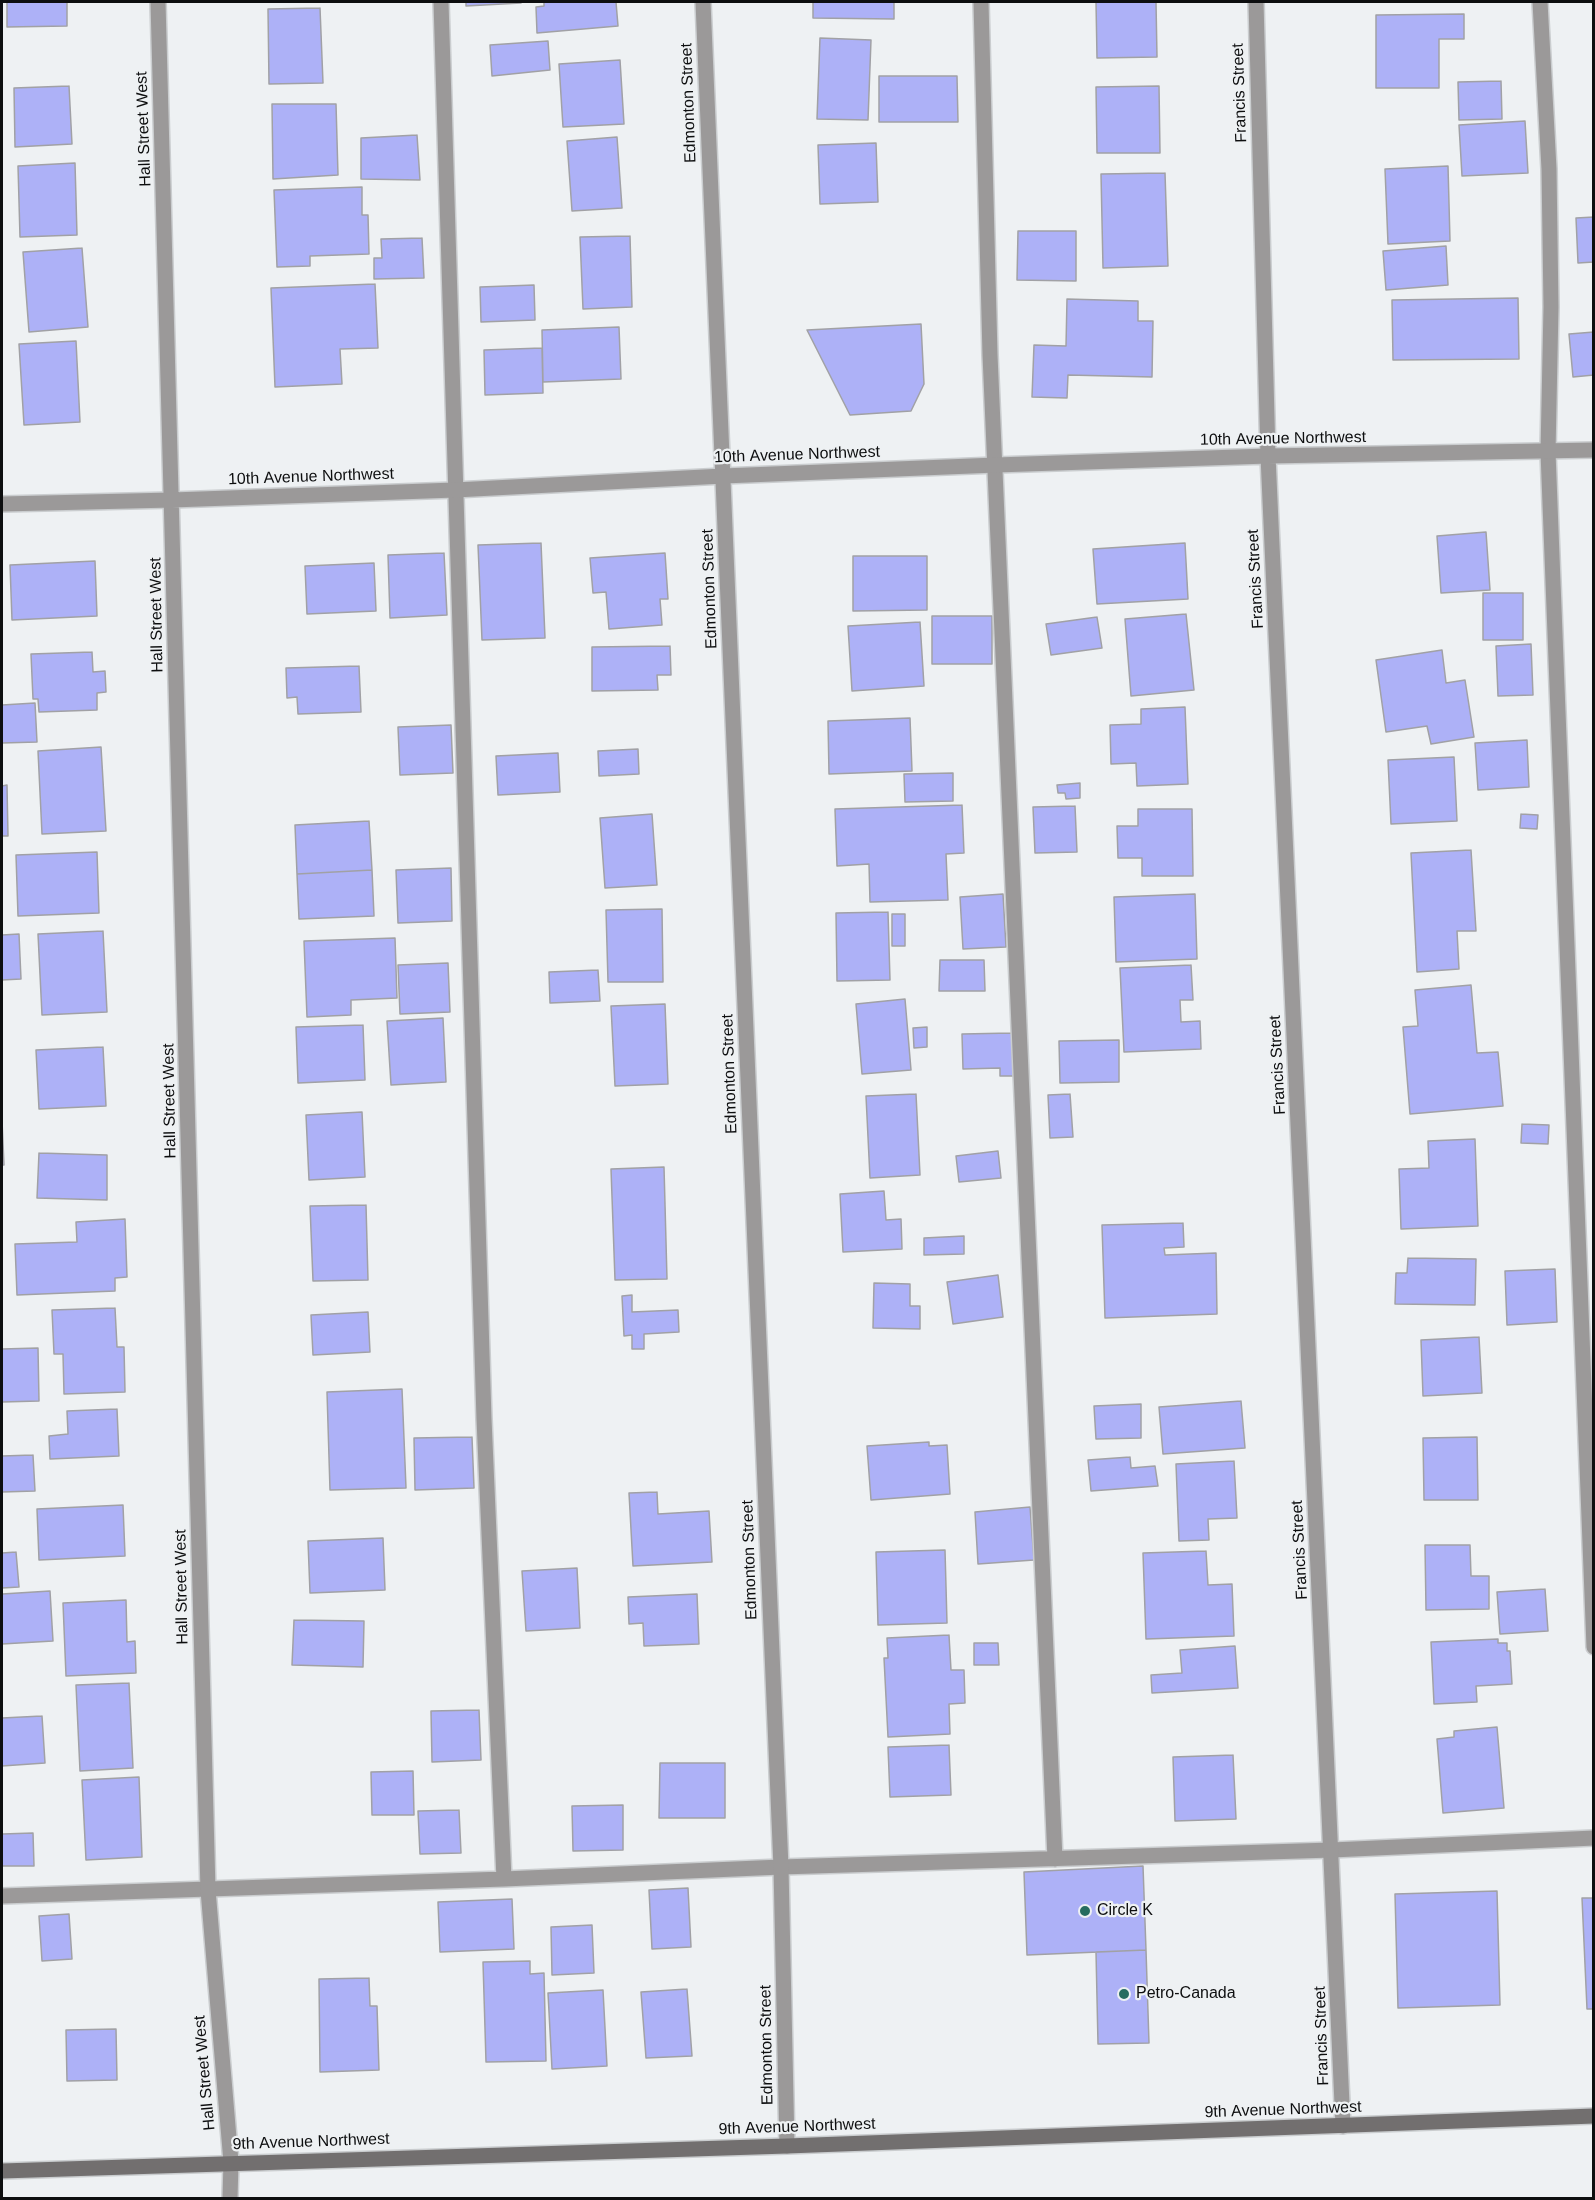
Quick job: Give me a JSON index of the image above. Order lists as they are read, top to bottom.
{
  "streets": {
    "main road": ["9th Avenue Northwest"],
    "street": [
      "Francis Street",
      "Edmonton Street",
      "Hall Street West",
      "10th Avenue Northwest"
    ]
  },
  "crossings": [
    ["Francis Street", "10th Avenue Northwest"],
    ["Francis Street", "9th Avenue Northwest"],
    ["Edmonton Street", "10th Avenue Northwest"],
    ["Edmonton Street", "9th Avenue Northwest"],
    ["Hall Street West", "10th Avenue Northwest"],
    ["Hall Street West", "9th Avenue Northwest"]
  ],
  "places": ["Circle K", "Petro-Canada"]
}
